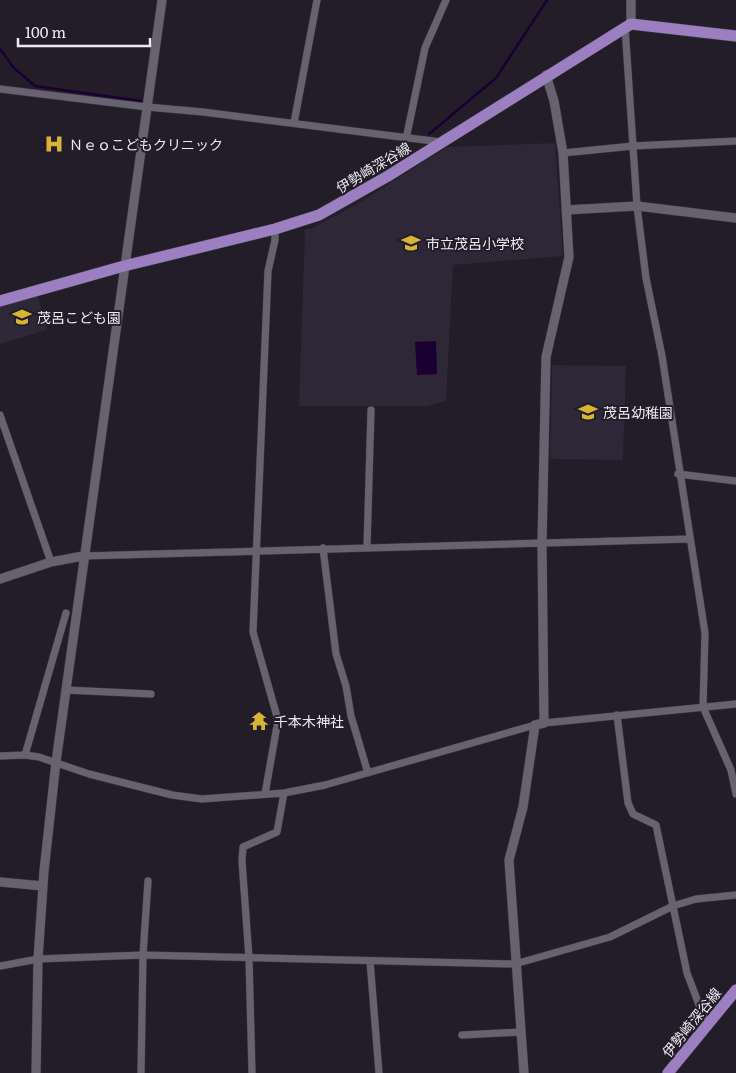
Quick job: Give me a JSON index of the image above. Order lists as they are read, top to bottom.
{
  "streets": {
    "main road": ["伊勢崎深谷線"]
  },
  "places": {
    "hospital": ["Ｎｅｏこどもクリニック"],
    "school or university": ["市立茂呂小学校", "茂呂こども園", "茂呂幼稚園"],
    "temple": ["千本木神社"]
  },
  "scale_bar": "100 m"
}
